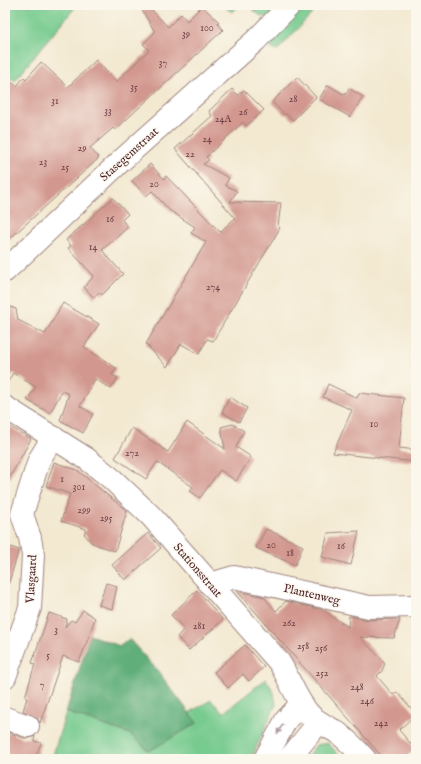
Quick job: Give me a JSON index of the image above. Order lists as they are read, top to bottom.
{
  "streets": {
    "street": [
      "Stasegemstraat",
      "Stationsstraat",
      "Vlasgaard",
      "Plantenweg"
    ]
  },
  "crossings": [
    ["Stationsstraat", "Vlasgaard"],
    ["Stationsstraat", "Plantenweg"]
  ],
  "house_numbers": [
    "100",
    "39",
    "37",
    "35",
    "28",
    "31",
    "33",
    "26",
    "24A",
    "24",
    "29",
    "22",
    "23",
    "25",
    "20",
    "16",
    "14",
    "274",
    "10",
    "272",
    "1",
    "301",
    "299",
    "295",
    "20",
    "16",
    "18",
    "262",
    "281",
    "3",
    "258",
    "256",
    "5",
    "252",
    "7",
    "248",
    "246",
    "242"
  ]
}
